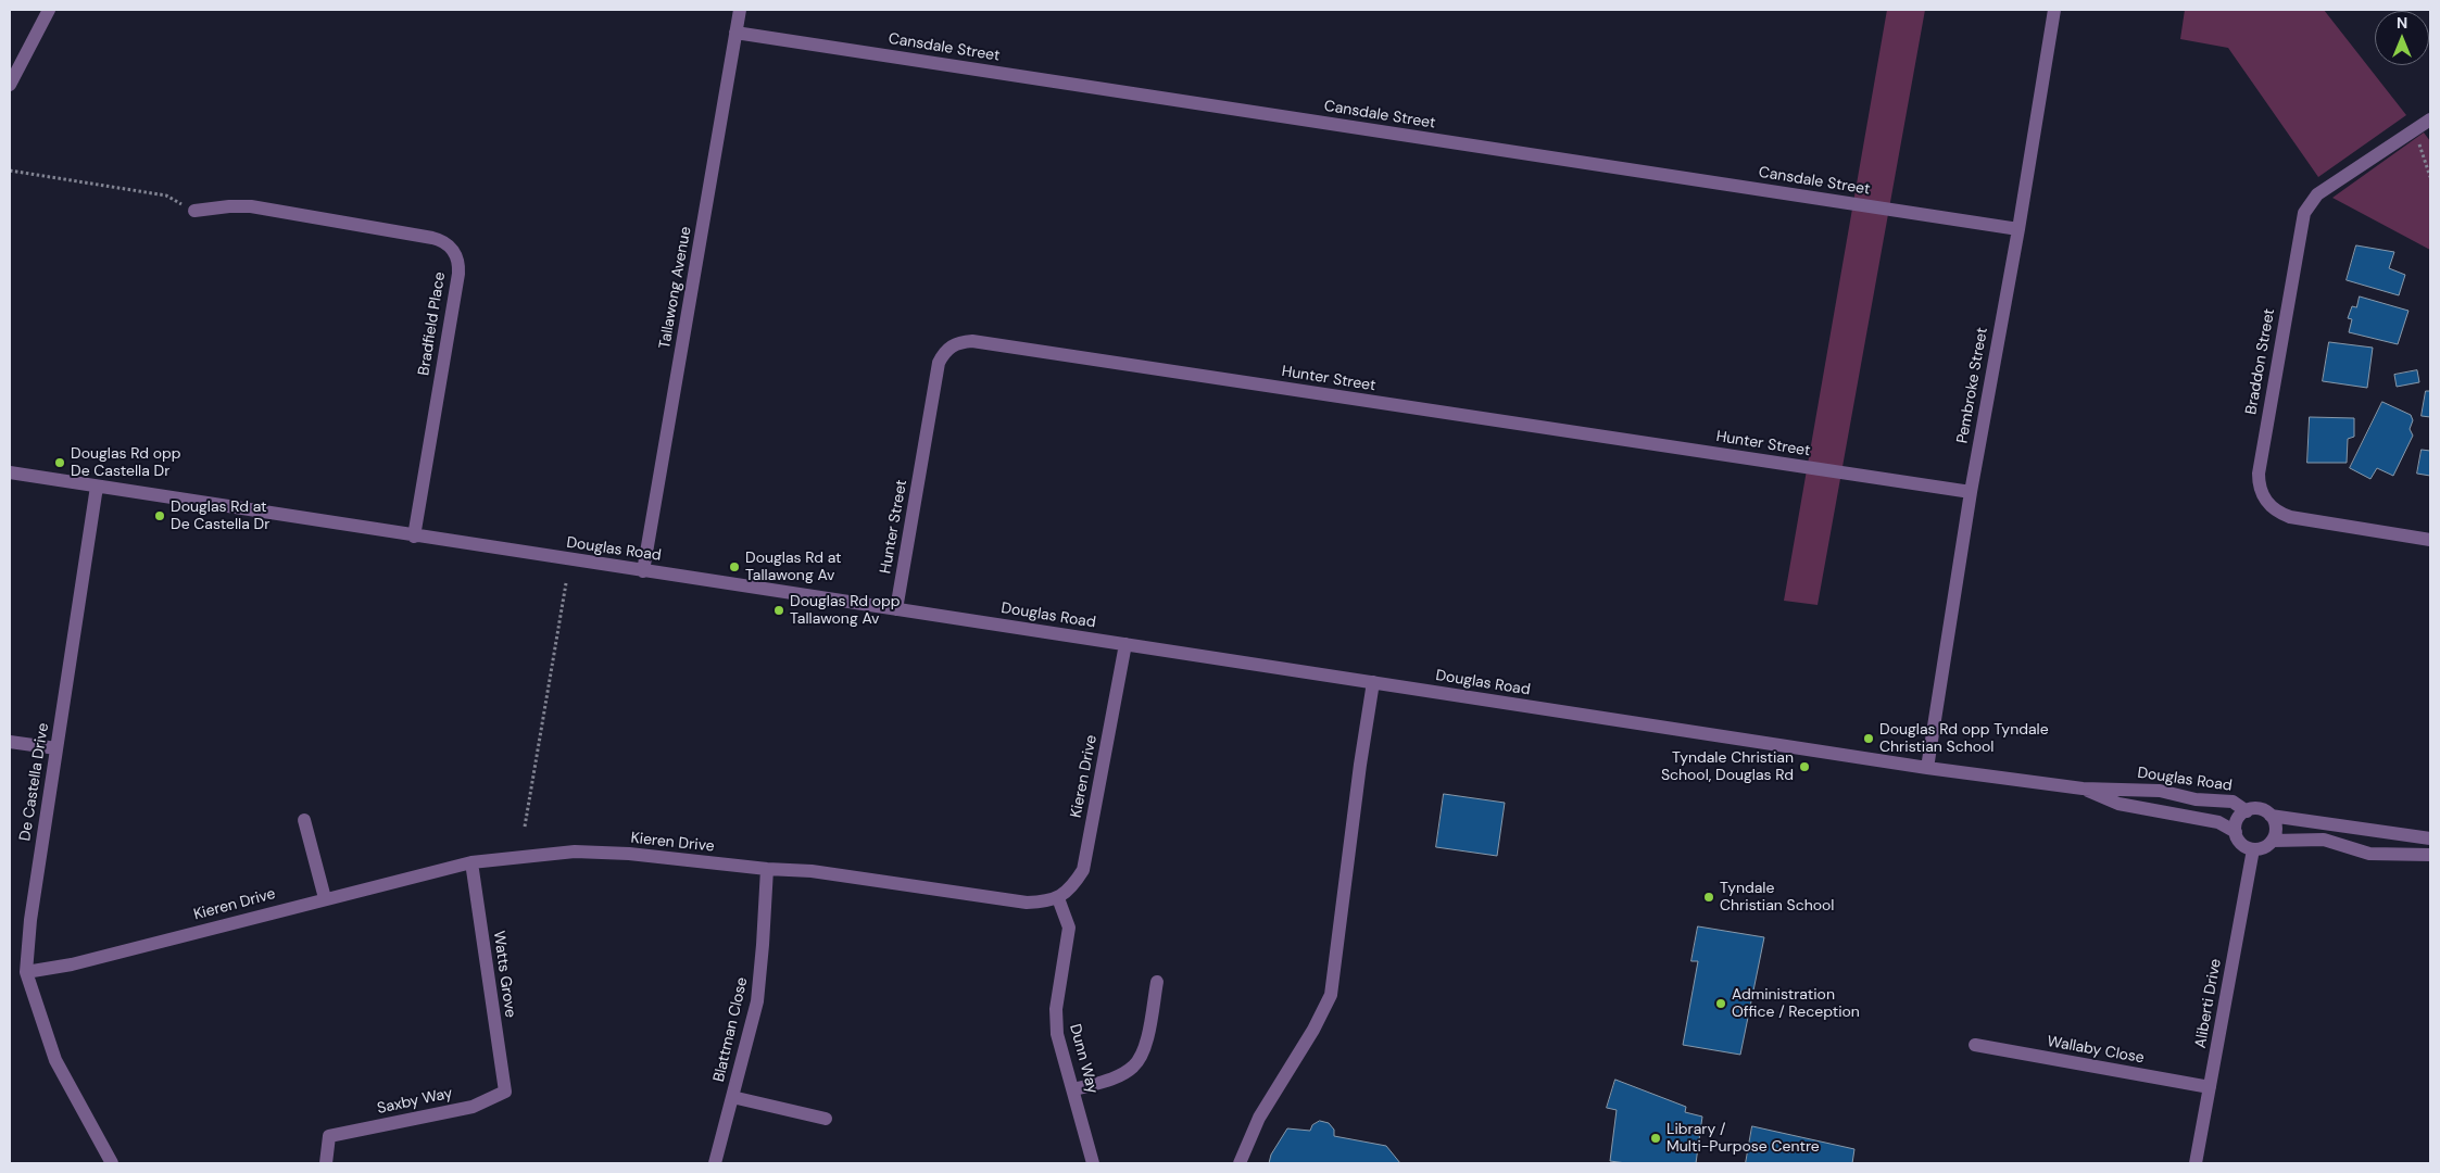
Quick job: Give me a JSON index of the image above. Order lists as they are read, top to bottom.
{
  "streets": {
    "street": [
      "Cansdale Street",
      "Tallawong Avenue",
      "Bradfield Place",
      "Braddon Street",
      "Hunter Street",
      "Pembroke Street",
      "Douglas Road",
      "Kieren Drive",
      "De Castella Drive",
      "Watts Grove",
      "Aliberti Drive",
      "Blattman Close",
      "Wallaby Close",
      "Dunn Way",
      "Saxby Way"
    ]
  },
  "crossings": [
    ["Cansdale Street", "Tallawong Avenue"],
    ["Cansdale Street", "Pembroke Street"],
    ["Tallawong Avenue", "Douglas Road"],
    ["Bradfield Place", "Douglas Road"],
    ["Hunter Street", "Pembroke Street"],
    ["Hunter Street", "Douglas Road"],
    ["Pembroke Street", "Douglas Road"],
    ["Douglas Road", "Kieren Drive"],
    ["Douglas Road", "De Castella Drive"],
    ["Douglas Road", "Aliberti Drive"],
    ["Kieren Drive", "De Castella Drive"],
    ["Kieren Drive", "Watts Grove"],
    ["Kieren Drive", "Blattman Close"],
    ["Kieren Drive", "Dunn Way"],
    ["Watts Grove", "Saxby Way"],
    ["Aliberti Drive", "Wallaby Close"]
  ],
  "places": [
    "Douglas Rd opp De Castella Dr",
    "Douglas Rd at De Castella Dr",
    "Douglas Rd at Tallawong Av",
    "Douglas Rd opp Tallawong Av",
    "Douglas Rd opp Tyndale Christian School",
    "Tyndale Christian School, Douglas Rd",
    "Tyndale Christian School",
    "Administration Office / Reception",
    "Library / Multi-Purpose Centre"
  ],
  "north": "top"
}
